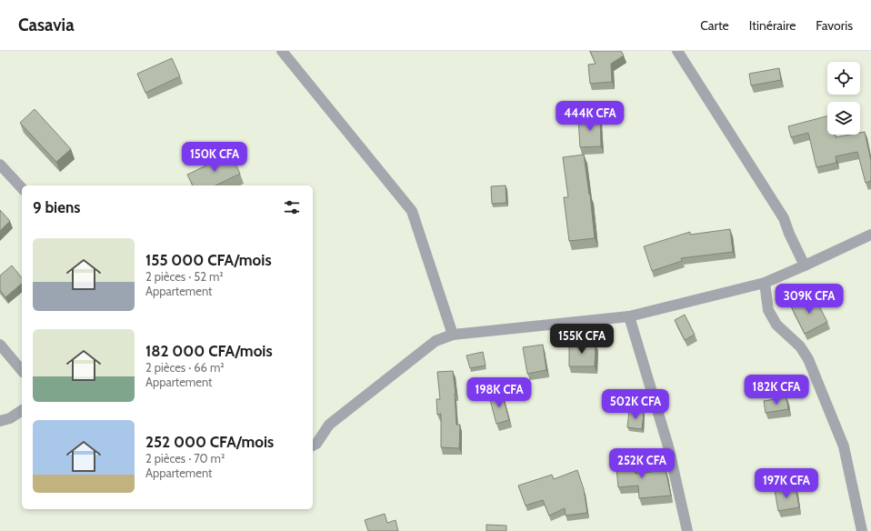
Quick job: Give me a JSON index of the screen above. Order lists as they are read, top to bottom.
{
  "page": {
    "header": "Casavia",
    "nav": ["Carte", "Itinéraire", "Favoris"],
    "price": [
      "444K CFA",
      "150K CFA",
      "309K CFA",
      "155K CFA",
      "182K CFA",
      "198K CFA",
      "502K CFA",
      "252K CFA",
      "197K CFA"
    ],
    "heading": "9 biens",
    "list": [
      {
        "name": "155 000 CFA/mois",
        "note": "2 pièces · 52 m² · Appartement"
      },
      {
        "name": "182 000 CFA/mois",
        "note": "2 pièces · 66 m² · Appartement"
      },
      {
        "name": "252 000 CFA/mois",
        "note": "2 pièces · 70 m² · Appartement"
      }
    ]
  }
}
